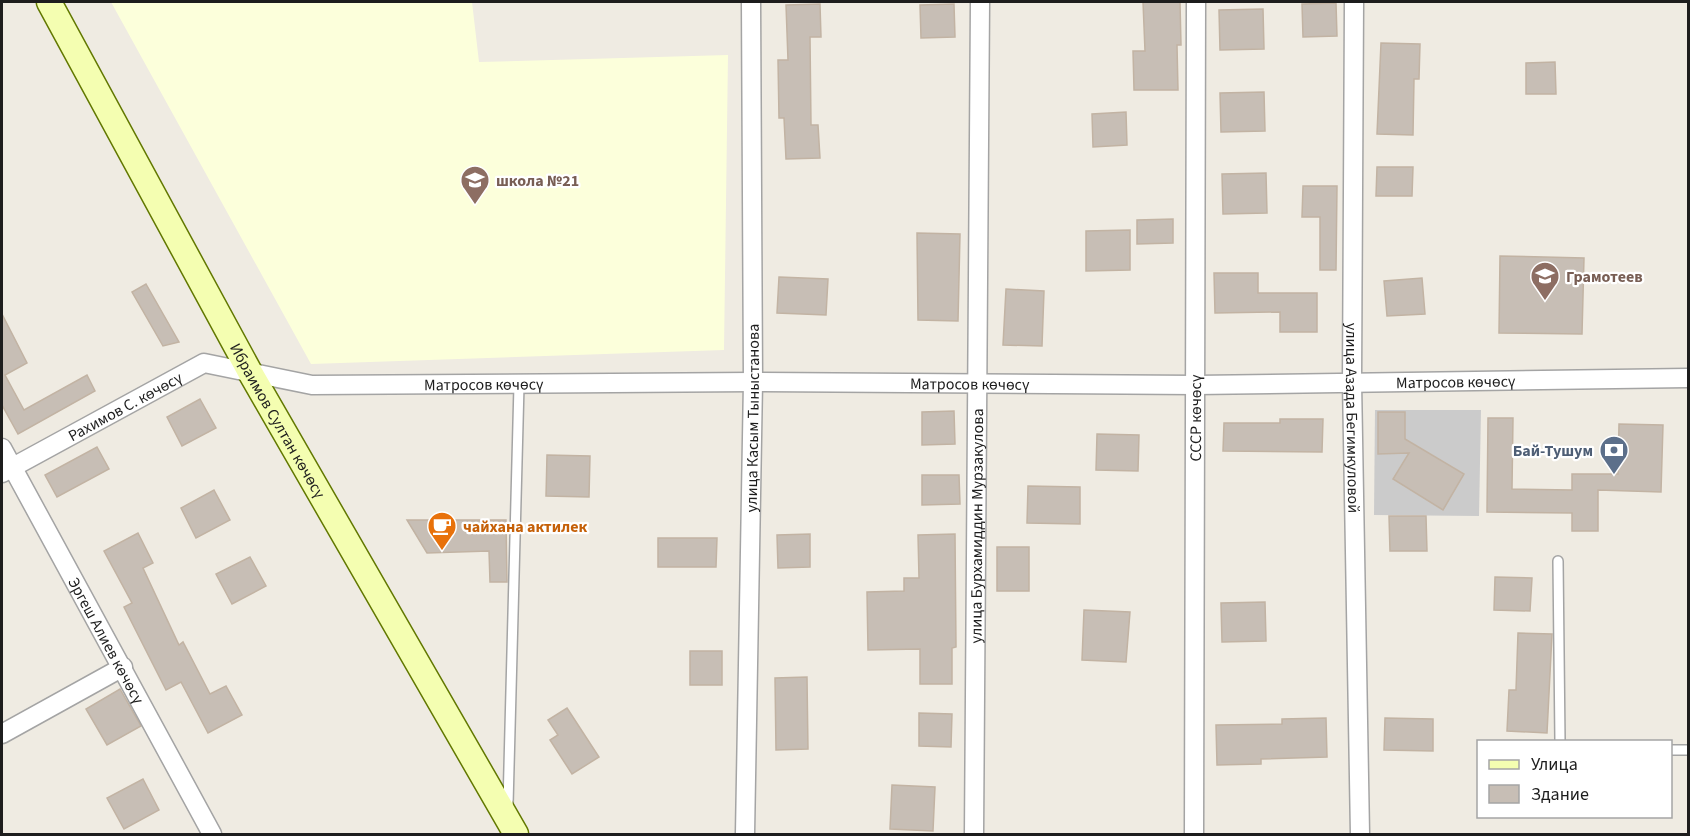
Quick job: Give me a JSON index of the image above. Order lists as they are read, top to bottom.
{
  "streets": {
    "main road": ["Ибраимов Султан көчөсү"],
    "street": [
      "Матросов көчөсү",
      "Рахимов С. көчөсү",
      "улица Касым Тыныстанова",
      "СССР көчөсү",
      "улица Азада Бегимкуловой",
      "улица Бурхамиддин Мурзакулова",
      "Эргеш Алиев көчөсү"
    ]
  },
  "crossings": [
    ["Матросов көчөсү", "Рахимов С. көчөсү"],
    ["Матросов көчөсү", "улица Касым Тыныстанова"],
    ["Матросов көчөсү", "СССР көчөсү"],
    ["Матросов көчөсү", "улица Азада Бегимкуловой"],
    ["Матросов көчөсү", "Ибраимов Султан көчөсү"],
    ["Матросов көчөсү", "улица Бурхамиддин Мурзакулова"],
    ["Рахимов С. көчөсү", "Ибраимов Султан көчөсү"],
    ["Рахимов С. көчөсү", "Эргеш Алиев көчөсү"]
  ],
  "places": {
    "school or university": ["школа №21", "Грамотеев"],
    "bank": ["Бай-Тушум"],
    "cafe": ["чайхана актилек"]
  },
  "legend": ["Улица", "Здание"]
}
